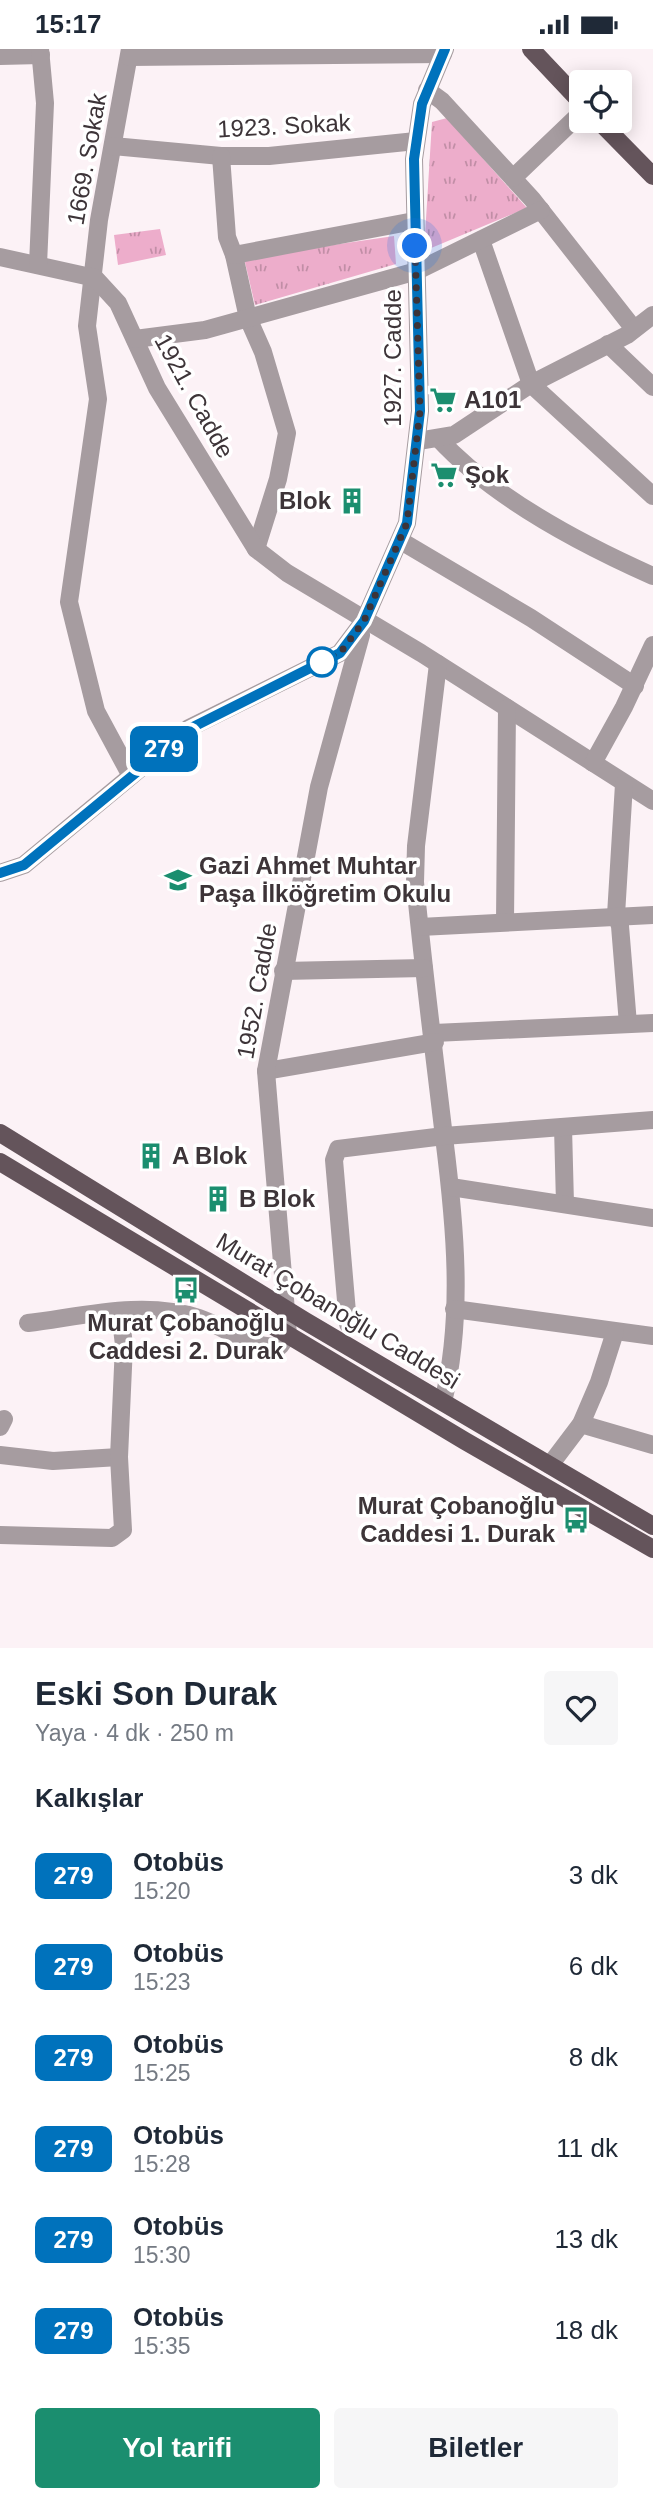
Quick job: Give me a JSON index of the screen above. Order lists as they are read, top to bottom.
{
  "streets": {
    "main road": ["Murat Çobanoğlu Caddesi"],
    "street": [
      "1923. Sokak",
      "1669. Sokak",
      "1927. Cadde",
      "1921. Cadde",
      "1952. Cadde"
    ]
  },
  "crossings": [
    ["1923. Sokak", "1669. Sokak"],
    ["1923. Sokak", "1927. Cadde"],
    ["1669. Sokak", "1921. Cadde"],
    ["1927. Cadde", "1921. Cadde"],
    ["1927. Cadde", "1952. Cadde"],
    ["1921. Cadde", "1952. Cadde"],
    ["1952. Cadde", "Murat Çobanoğlu Caddesi"]
  ],
  "places": {
    "supermarket": ["A101", "Şok"],
    "building": ["Blok", "A Blok", "B Blok"],
    "school or university": ["Gazi Ahmet Muhtar Paşa İlköğretim Okulu"],
    "bus stop": ["Murat Çobanoğlu Caddesi 2. Durak", "Murat Çobanoğlu Caddesi 1. Durak"]
  },
  "lines": ["bus line 279"],
  "page": {
    "status": "15:17",
    "on_map": "279",
    "heading": [
      ["Eski Son Durak", "Yaya · 4 dk · 250 m"],
      "Kalkışlar"
    ],
    "list": [
      {
        "mark": "279",
        "name": "Otobüs",
        "note": "15:20",
        "value": "3 dk"
      },
      {
        "mark": "279",
        "name": "Otobüs",
        "note": "15:23",
        "value": "6 dk"
      },
      {
        "mark": "279",
        "name": "Otobüs",
        "note": "15:25",
        "value": "8 dk"
      },
      {
        "mark": "279",
        "name": "Otobüs",
        "note": "15:28",
        "value": "11 dk"
      },
      {
        "mark": "279",
        "name": "Otobüs",
        "note": "15:30",
        "value": "13 dk"
      },
      {
        "mark": "279",
        "name": "Otobüs",
        "note": "15:35",
        "value": "18 dk"
      }
    ],
    "buttons": ["Yol tarifi", "Biletler"]
  }
}
